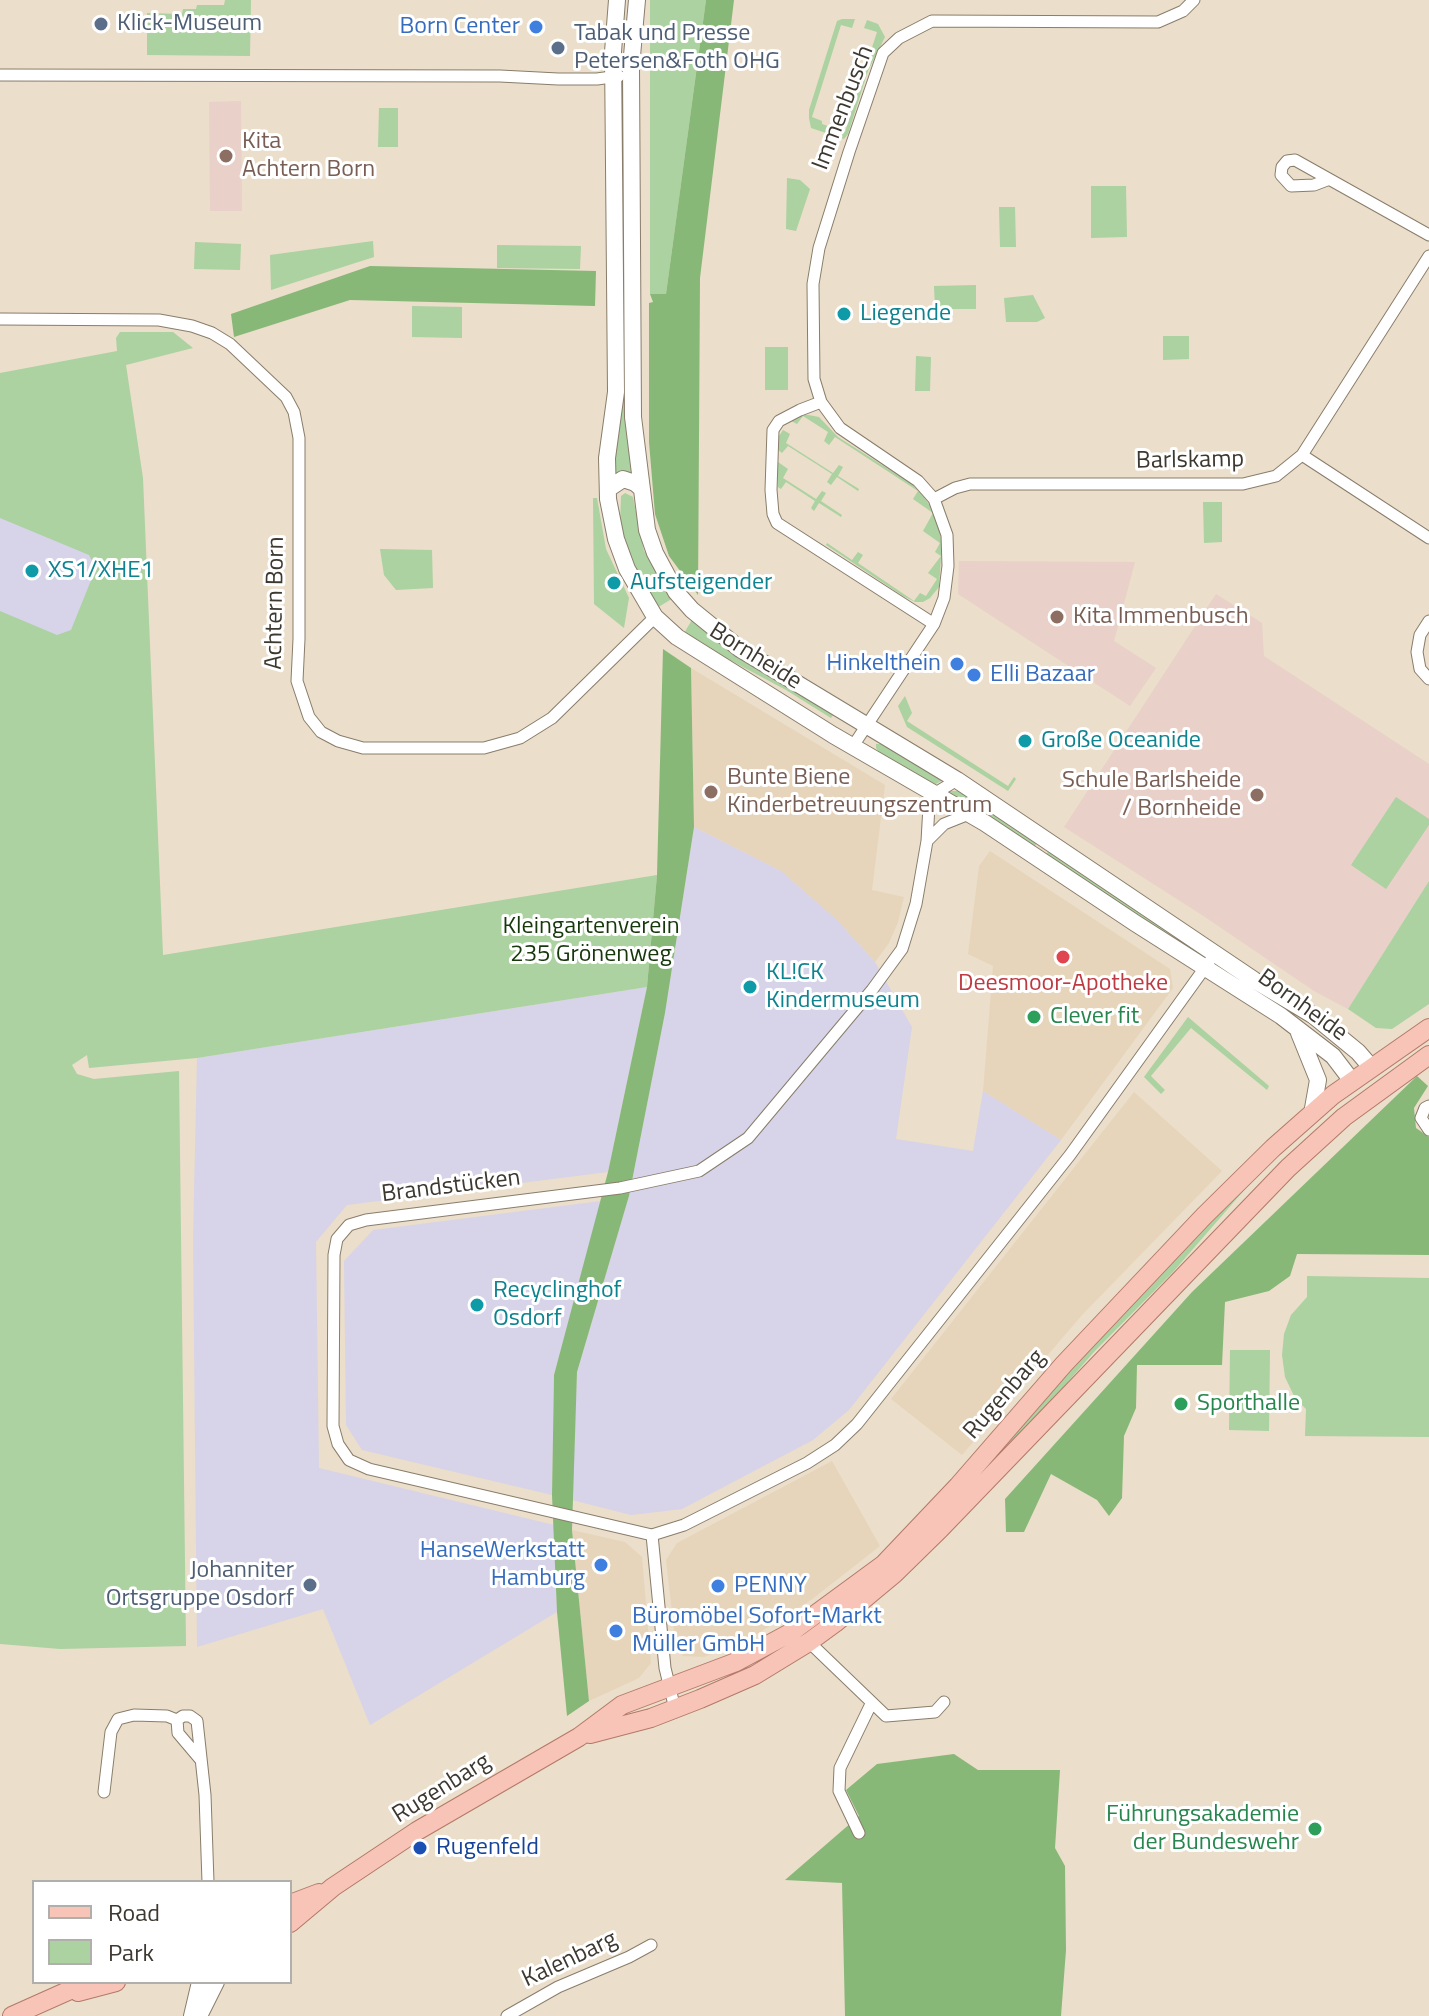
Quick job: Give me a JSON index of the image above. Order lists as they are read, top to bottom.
{
  "streets": {
    "main road": ["Rugenbarg"],
    "street": [
      "Immenbusch",
      "Barlskamp",
      "Achtern Born",
      "Bornheide",
      "Brandstücken",
      "Kalenbarg"
    ]
  },
  "crossings": [
    ["Immenbusch", "Barlskamp"],
    ["Immenbusch", "Bornheide"],
    ["Achtern Born", "Bornheide"],
    ["Bornheide", "Brandstücken"],
    ["Bornheide", "Rugenbarg"]
  ],
  "parks": ["Kleingartenverein 235 Grönenweg"],
  "places": [
    "Klick-Museum",
    "Born Center",
    "Tabak und Presse Petersen&Foth OHG",
    "Kita Achtern Born",
    "Liegende",
    "XS1/XHE1",
    "Aufsteigender",
    "Kita Immenbusch",
    "Hinkelthein",
    "Elli Bazaar",
    "Große Oceanide",
    "Bunte Biene Kinderbetreuungszentrum",
    "Schule Barlsheide / Bornheide",
    "Deesmoor-Apotheke",
    "KL!CK Kindermuseum",
    "Clever fit",
    "Recyclinghof Osdorf",
    "Sporthalle",
    "HanseWerkstatt Hamburg",
    "Johanniter Ortsgruppe Osdorf",
    "PENNY",
    "Büromöbel Sofort-Markt Müller GmbH",
    "Führungsakademie der Bundeswehr",
    "Rugenfeld"
  ],
  "legend": ["Road", "Park"]
}
